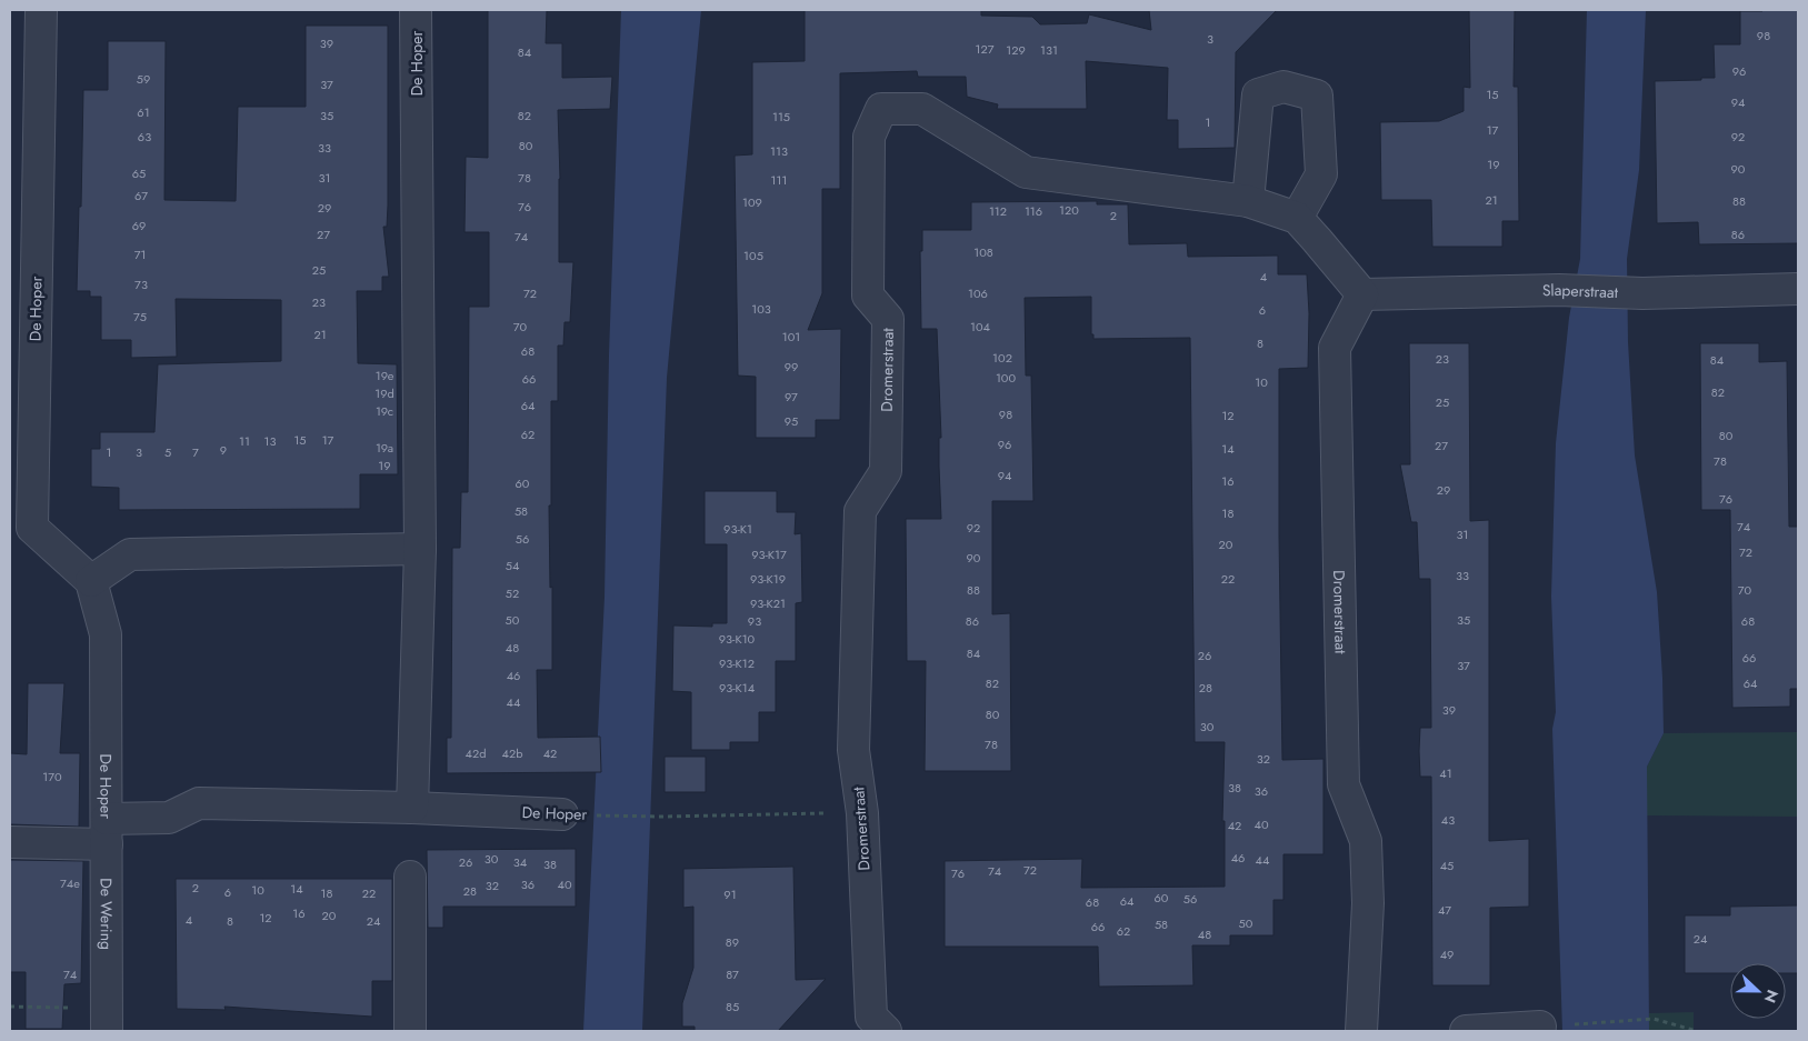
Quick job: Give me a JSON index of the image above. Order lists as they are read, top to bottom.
{
  "streets": {
    "street": [
      "De Hoper",
      "Slaperstraat",
      "Dromerstraat",
      "De Wering"
    ]
  },
  "crossings": [
    ["De Hoper", "Dromerstraat"],
    ["De Hoper", "De Wering"],
    ["Slaperstraat", "Dromerstraat"]
  ],
  "house_numbers": [
    "98",
    "3",
    "39",
    "127",
    "129",
    "131",
    "84",
    "96",
    "59",
    "37",
    "15",
    "94",
    "61",
    "35",
    "82",
    "115",
    "1",
    "17",
    "63",
    "92",
    "80",
    "33",
    "113",
    "19",
    "90",
    "65",
    "31",
    "78",
    "111",
    "67",
    "21",
    "88",
    "109",
    "76",
    "29",
    "120",
    "112",
    "116",
    "2",
    "69",
    "27",
    "86",
    "74",
    "108",
    "71",
    "105",
    "25",
    "4",
    "73",
    "72",
    "106",
    "23",
    "103",
    "6",
    "75",
    "70",
    "104",
    "21",
    "101",
    "8",
    "68",
    "102",
    "23",
    "84",
    "99",
    "19e",
    "100",
    "66",
    "10",
    "82",
    "19d",
    "97",
    "25",
    "64",
    "19c",
    "98",
    "12",
    "95",
    "62",
    "80",
    "15",
    "17",
    "11",
    "13",
    "96",
    "27",
    "19a",
    "14",
    "9",
    "1",
    "3",
    "5",
    "7",
    "78",
    "19",
    "94",
    "16",
    "60",
    "29",
    "76",
    "58",
    "18",
    "74",
    "92",
    "93-K1",
    "31",
    "56",
    "20",
    "72",
    "93-K17",
    "90",
    "54",
    "33",
    "93-K19",
    "22",
    "88",
    "70",
    "52",
    "93-K21",
    "50",
    "35",
    "93",
    "86",
    "68",
    "93-K10",
    "48",
    "84",
    "26",
    "66",
    "93-K12",
    "37",
    "46",
    "82",
    "64",
    "93-K14",
    "28",
    "44",
    "39",
    "80",
    "30",
    "78",
    "42d",
    "42b",
    "42",
    "32",
    "41",
    "170",
    "38",
    "36",
    "43",
    "40",
    "42",
    "46",
    "30",
    "44",
    "26",
    "34",
    "38",
    "45",
    "72",
    "74",
    "76",
    "74e",
    "36",
    "40",
    "32",
    "2",
    "14",
    "10",
    "28",
    "6",
    "18",
    "22",
    "91",
    "60",
    "56",
    "64",
    "68",
    "47",
    "16",
    "20",
    "12",
    "4",
    "8",
    "24",
    "50",
    "58",
    "66",
    "62",
    "48",
    "24",
    "89",
    "49",
    "74",
    "87",
    "85"
  ],
  "north": "right"
}
